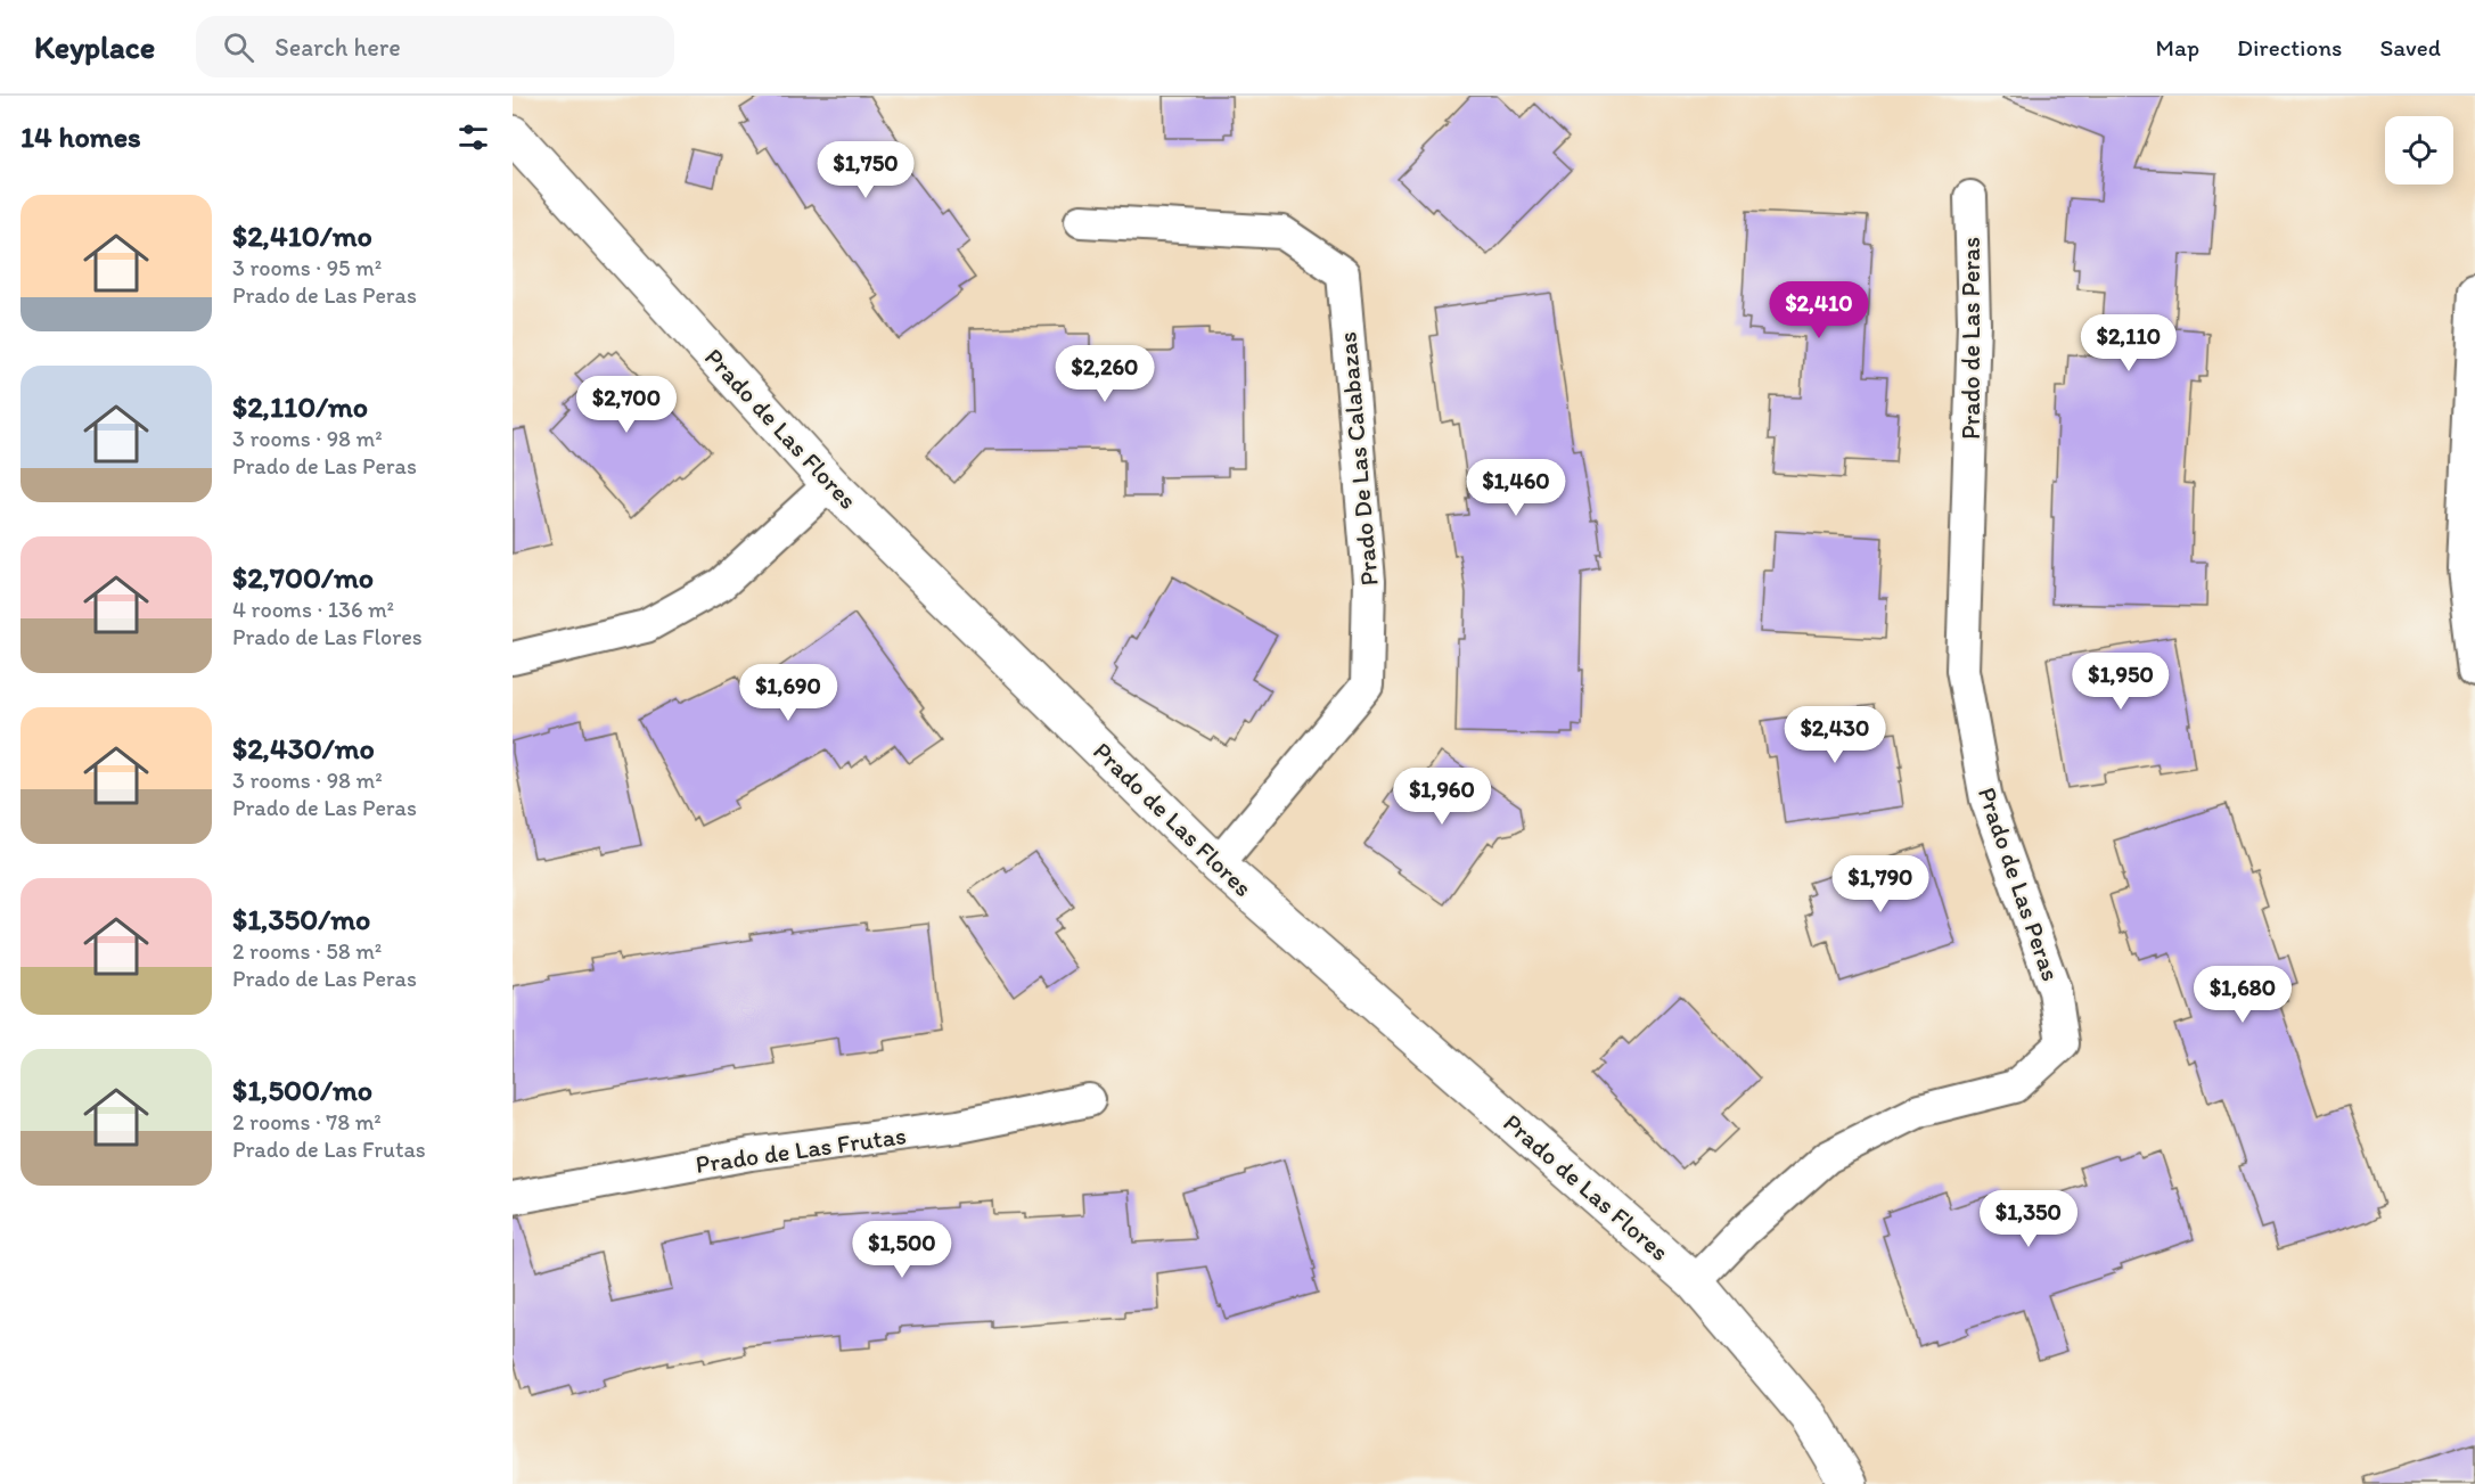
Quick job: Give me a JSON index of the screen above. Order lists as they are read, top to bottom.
{
  "streets": {
    "street": [
      "Prado de Las Peras",
      "Prado de Las Flores",
      "Prado De Las Calabazas",
      "Prado de Las Frutas"
    ]
  },
  "crossings": [
    ["Prado de Las Peras", "Prado de Las Flores"],
    ["Prado de Las Flores", "Prado De Las Calabazas"]
  ],
  "page": {
    "header": "Keyplace",
    "search": "Search here",
    "nav": ["Map", "Directions", "Saved"],
    "heading": "14 homes",
    "price": [
      "$1,750",
      "$2,410",
      "$2,110",
      "$2,260",
      "$2,700",
      "$1,460",
      "$1,950",
      "$1,690",
      "$2,430",
      "$1,960",
      "$1,790",
      "$1,680",
      "$1,350",
      "$1,500"
    ],
    "list": [
      {
        "name": "$2,410/mo",
        "note": "3 rooms · 95 m² · Prado de Las Peras"
      },
      {
        "name": "$2,110/mo",
        "note": "3 rooms · 98 m² · Prado de Las Peras"
      },
      {
        "name": "$2,700/mo",
        "note": "4 rooms · 136 m² · Prado de Las Flores"
      },
      {
        "name": "$2,430/mo",
        "note": "3 rooms · 98 m² · Prado de Las Peras"
      },
      {
        "name": "$1,350/mo",
        "note": "2 rooms · 58 m² · Prado de Las Peras"
      },
      {
        "name": "$1,500/mo",
        "note": "2 rooms · 78 m² · Prado de Las Frutas"
      }
    ]
  }
}
